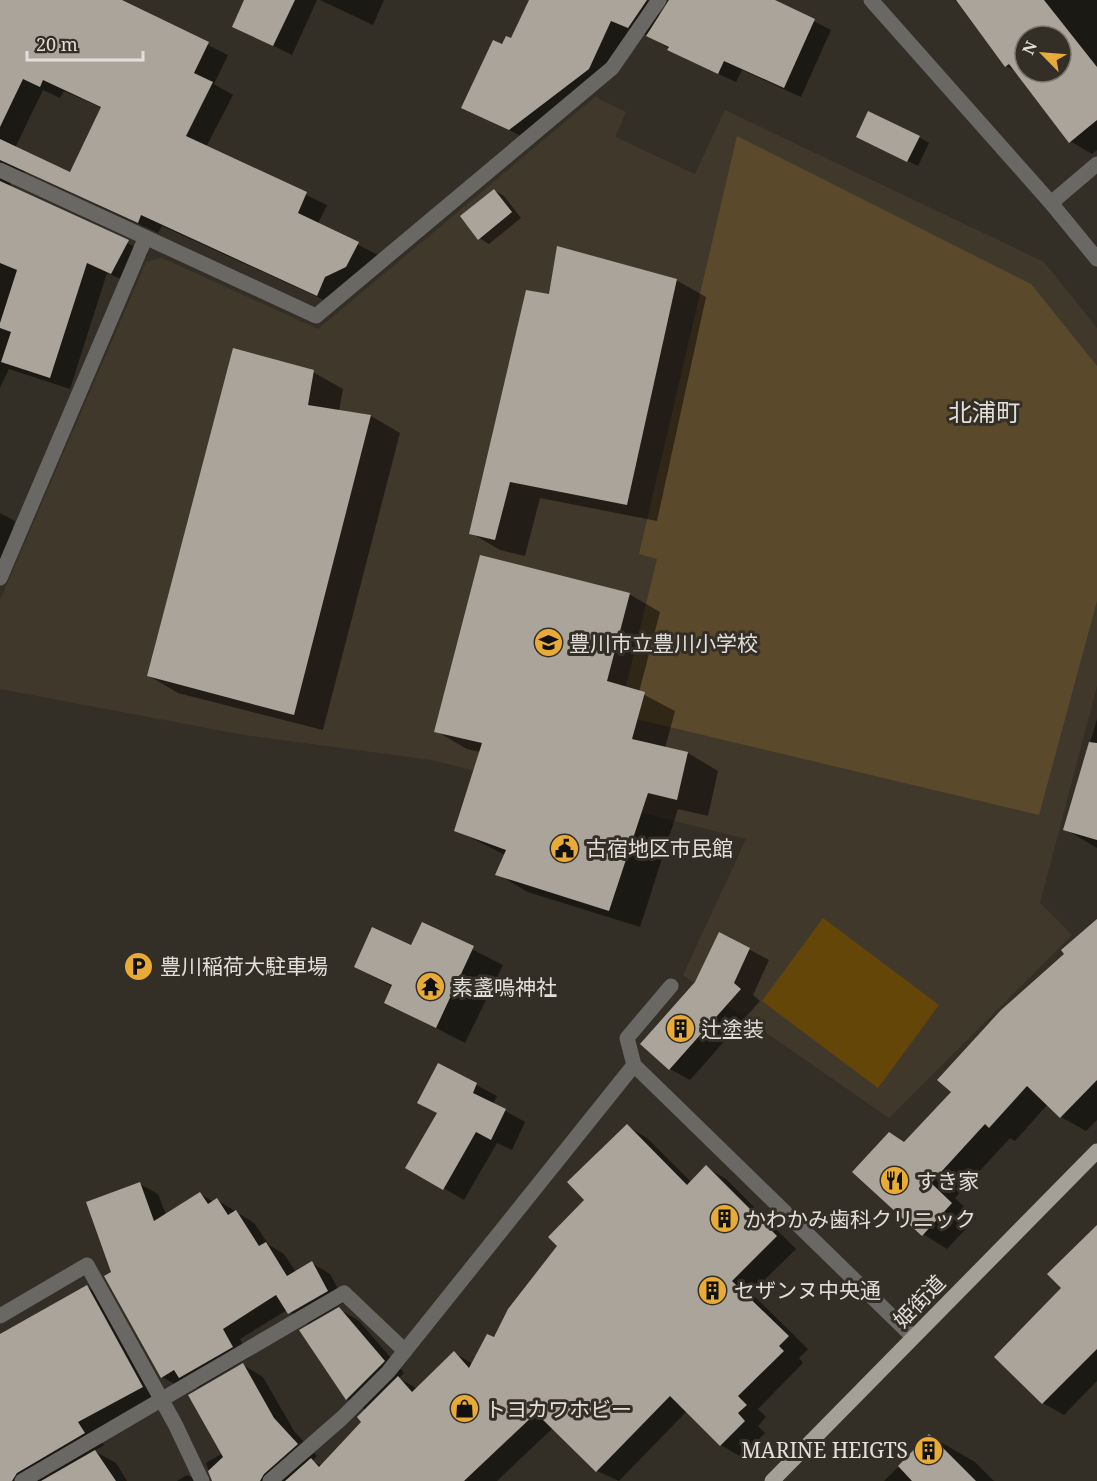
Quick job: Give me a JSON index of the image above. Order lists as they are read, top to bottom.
{
  "streets": {
    "main road": ["姫街道"]
  },
  "districts": ["北浦町"],
  "places": {
    "school or university": ["豊川市立豊川小学校"],
    "public building": ["古宿地区市民館"],
    "parking": ["豊川稲荷大駐車場"],
    "temple": ["素盞嗚神社"],
    "building": [
      "辻塗装",
      "かわかみ歯科クリニック",
      "セザンヌ中央通",
      "MARINE HEIGTS"
    ],
    "restaurant": ["すき家"],
    "shop": ["トヨカワホビー"]
  },
  "scale_bar": "20 m",
  "north": "top left"
}
